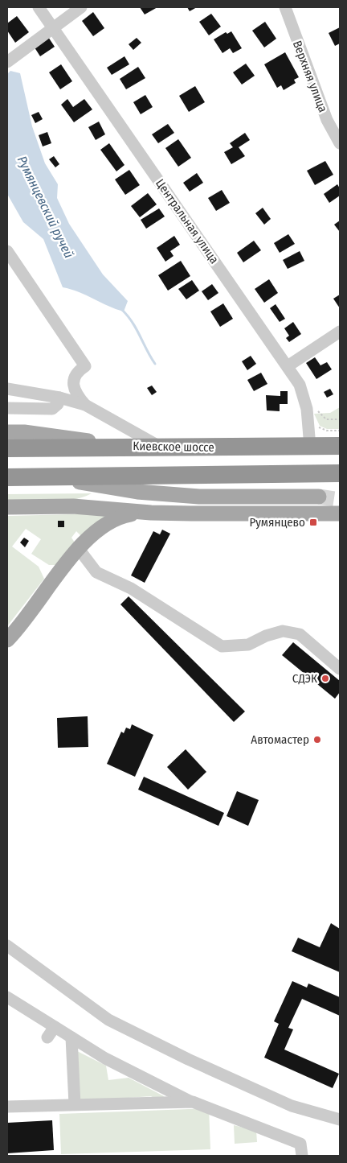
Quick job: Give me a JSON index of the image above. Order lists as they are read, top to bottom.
{
  "streets": {
    "highway": ["Киевское шоссе"],
    "street": ["Верхняя улица", "Центральная улица"]
  },
  "crossings": [
    ["Центральная улица", "Киевское шоссе"]
  ],
  "water": ["Румянцевский ручей"],
  "places": {
    "transit": ["Румянцево"],
    "other": ["СДЭК", "Автомастер"]
  }
}
